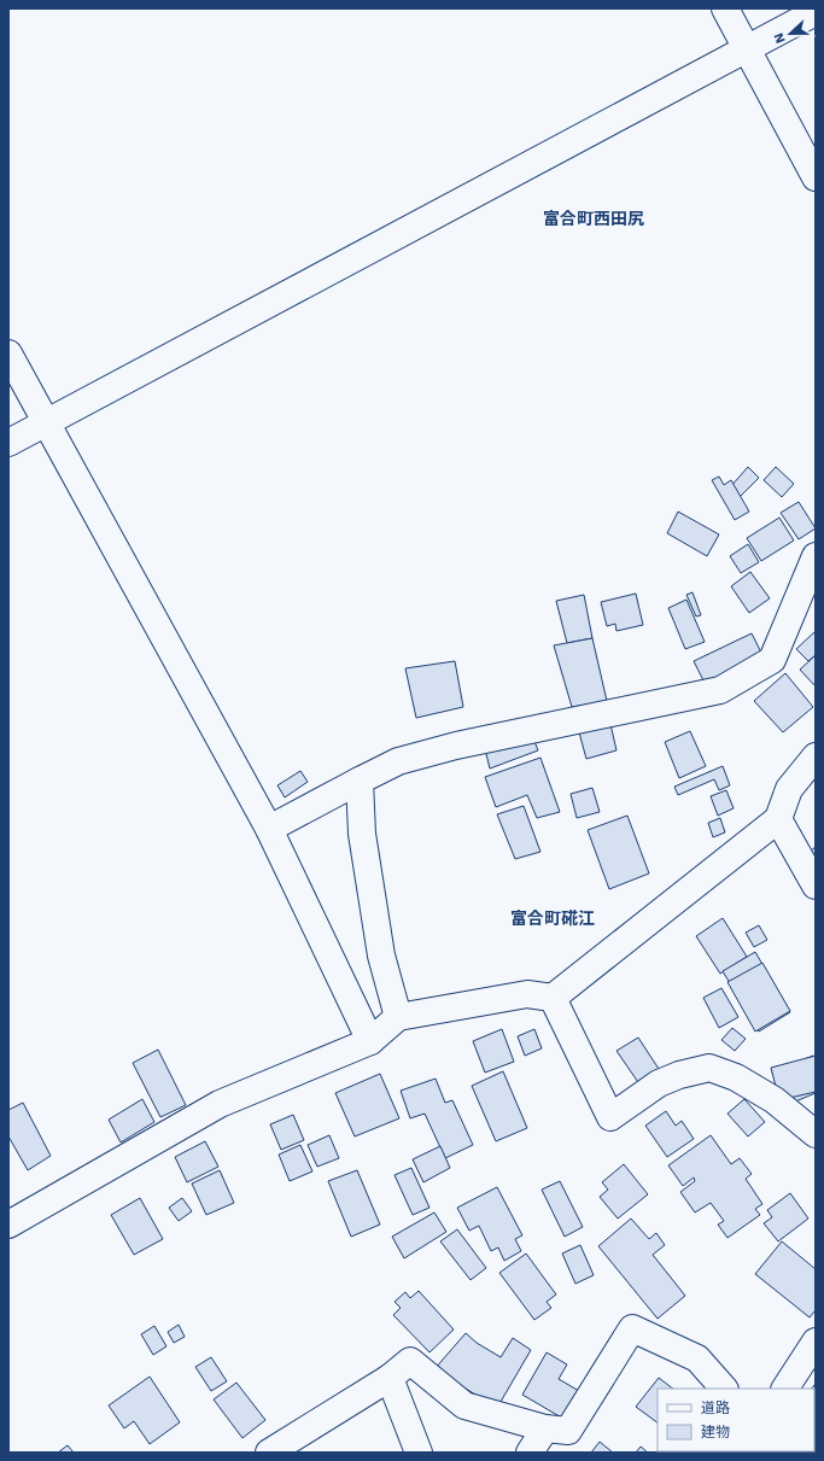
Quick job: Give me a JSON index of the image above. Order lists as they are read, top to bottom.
{
  "districts": ["富合町西田尻", "富合町硴江"],
  "legend": ["道路", "建物"],
  "north": "left"
}
